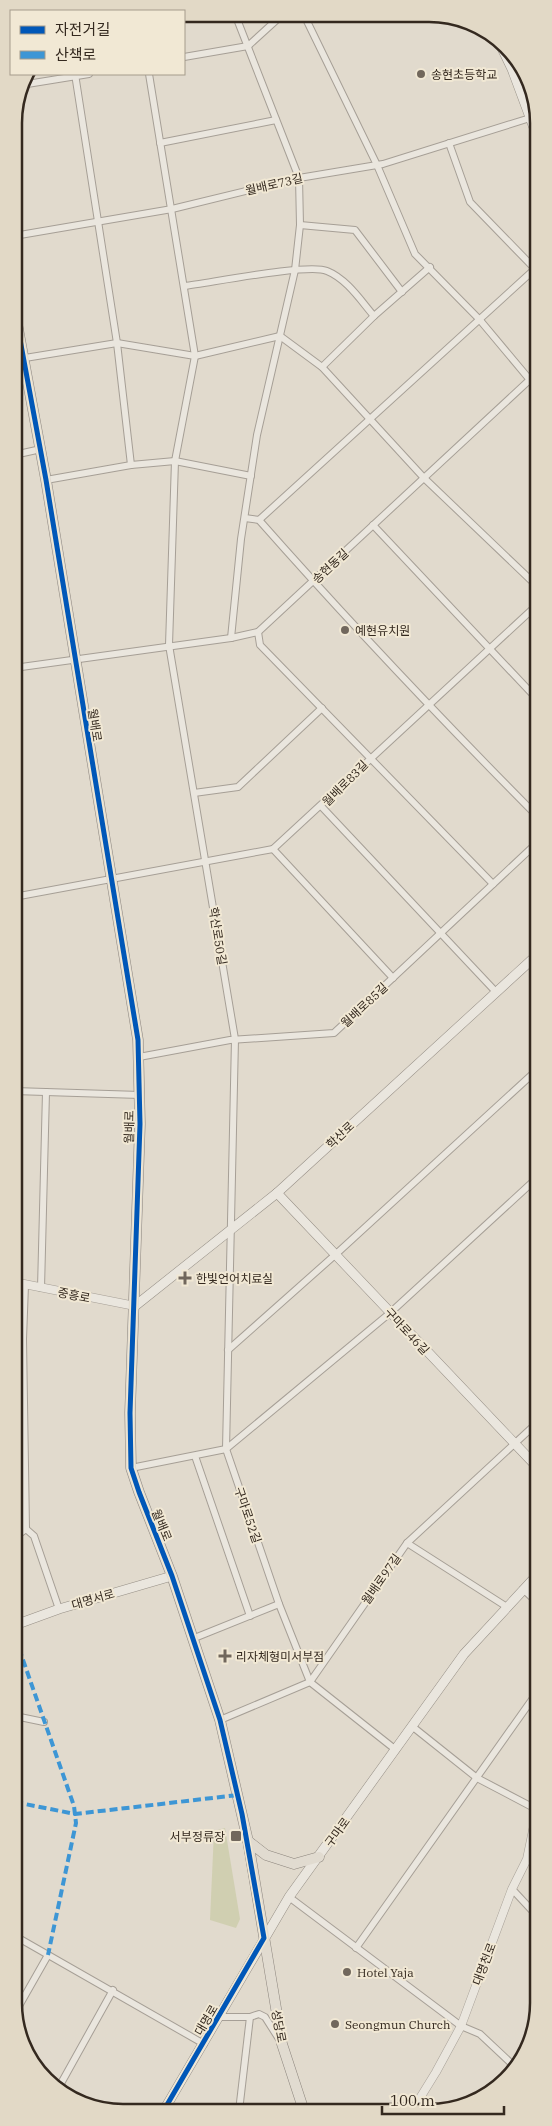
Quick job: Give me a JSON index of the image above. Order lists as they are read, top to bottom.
{
  "streets": {
    "main road": [
      "월배로",
      "학산로",
      "구마로46길",
      "대명서로",
      "구마로",
      "대명로",
      "성당로"
    ],
    "street": [
      "월배로73길",
      "송현동길",
      "월배로83길",
      "학산로50길",
      "월배로85길",
      "중흥로",
      "구마로52길",
      "월배로97길",
      "대명천로"
    ]
  },
  "crossings": [
    ["월배로73길", "학산로50길"],
    ["송현동길", "월배로"],
    ["송현동길", "학산로50길"],
    ["월배로", "월배로83길"],
    ["월배로", "월배로85길"],
    ["월배로", "학산로"],
    ["월배로", "중흥로"],
    ["월배로", "대명서로"],
    ["월배로", "구마로"],
    ["월배로", "대명로"],
    ["월배로", "성당로"],
    ["월배로83길", "학산로50길"],
    ["학산로50길", "월배로85길"],
    ["학산로50길", "학산로"],
    ["학산로50길", "구마로52길"],
    ["학산로", "중흥로"],
    ["학산로", "구마로46길"],
    ["학산로", "구마로52길"],
    ["구마로46길", "월배로97길"],
    ["구마로52길", "월배로97길"],
    ["구마로52길", "구마로"],
    ["구마로", "대명로"],
    ["구마로", "성당로"],
    ["대명로", "성당로"]
  ],
  "places": {
    "other": [
      "송현초등학교",
      "예현유치원",
      "Hotel Yaja",
      "Seongmun Church"
    ],
    "health": ["한빛언어치료실", "리자체형미서부점"],
    "transit": ["서부정류장"]
  },
  "legend": ["자전거길", "산책로"],
  "scale_bar": "100 m"
}
